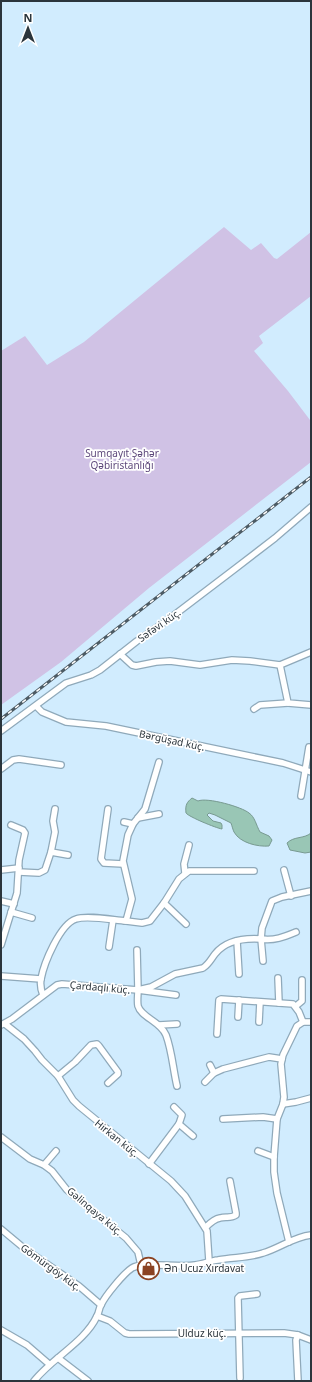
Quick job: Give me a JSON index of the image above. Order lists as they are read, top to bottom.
{
  "streets": {
    "street": [
      "Səfəvi küç.",
      "Bərgüşad küç.",
      "Çardaqlı küç.",
      "Hirkan küç.",
      "Gəlinqaya küç.",
      "Gömürgöy küç.",
      "Ulduz küç."
    ]
  },
  "crossings": [
    ["Səfəvi küç.", "Bərgüşad küç."],
    ["Çardaqlı küç.", "Hirkan küç."]
  ],
  "parks": ["Sumqayıt Şəhər Qəbiristanlığı"],
  "places": {
    "shop": ["Ən Ucuz Xırdavat"]
  },
  "north": "top"
}
